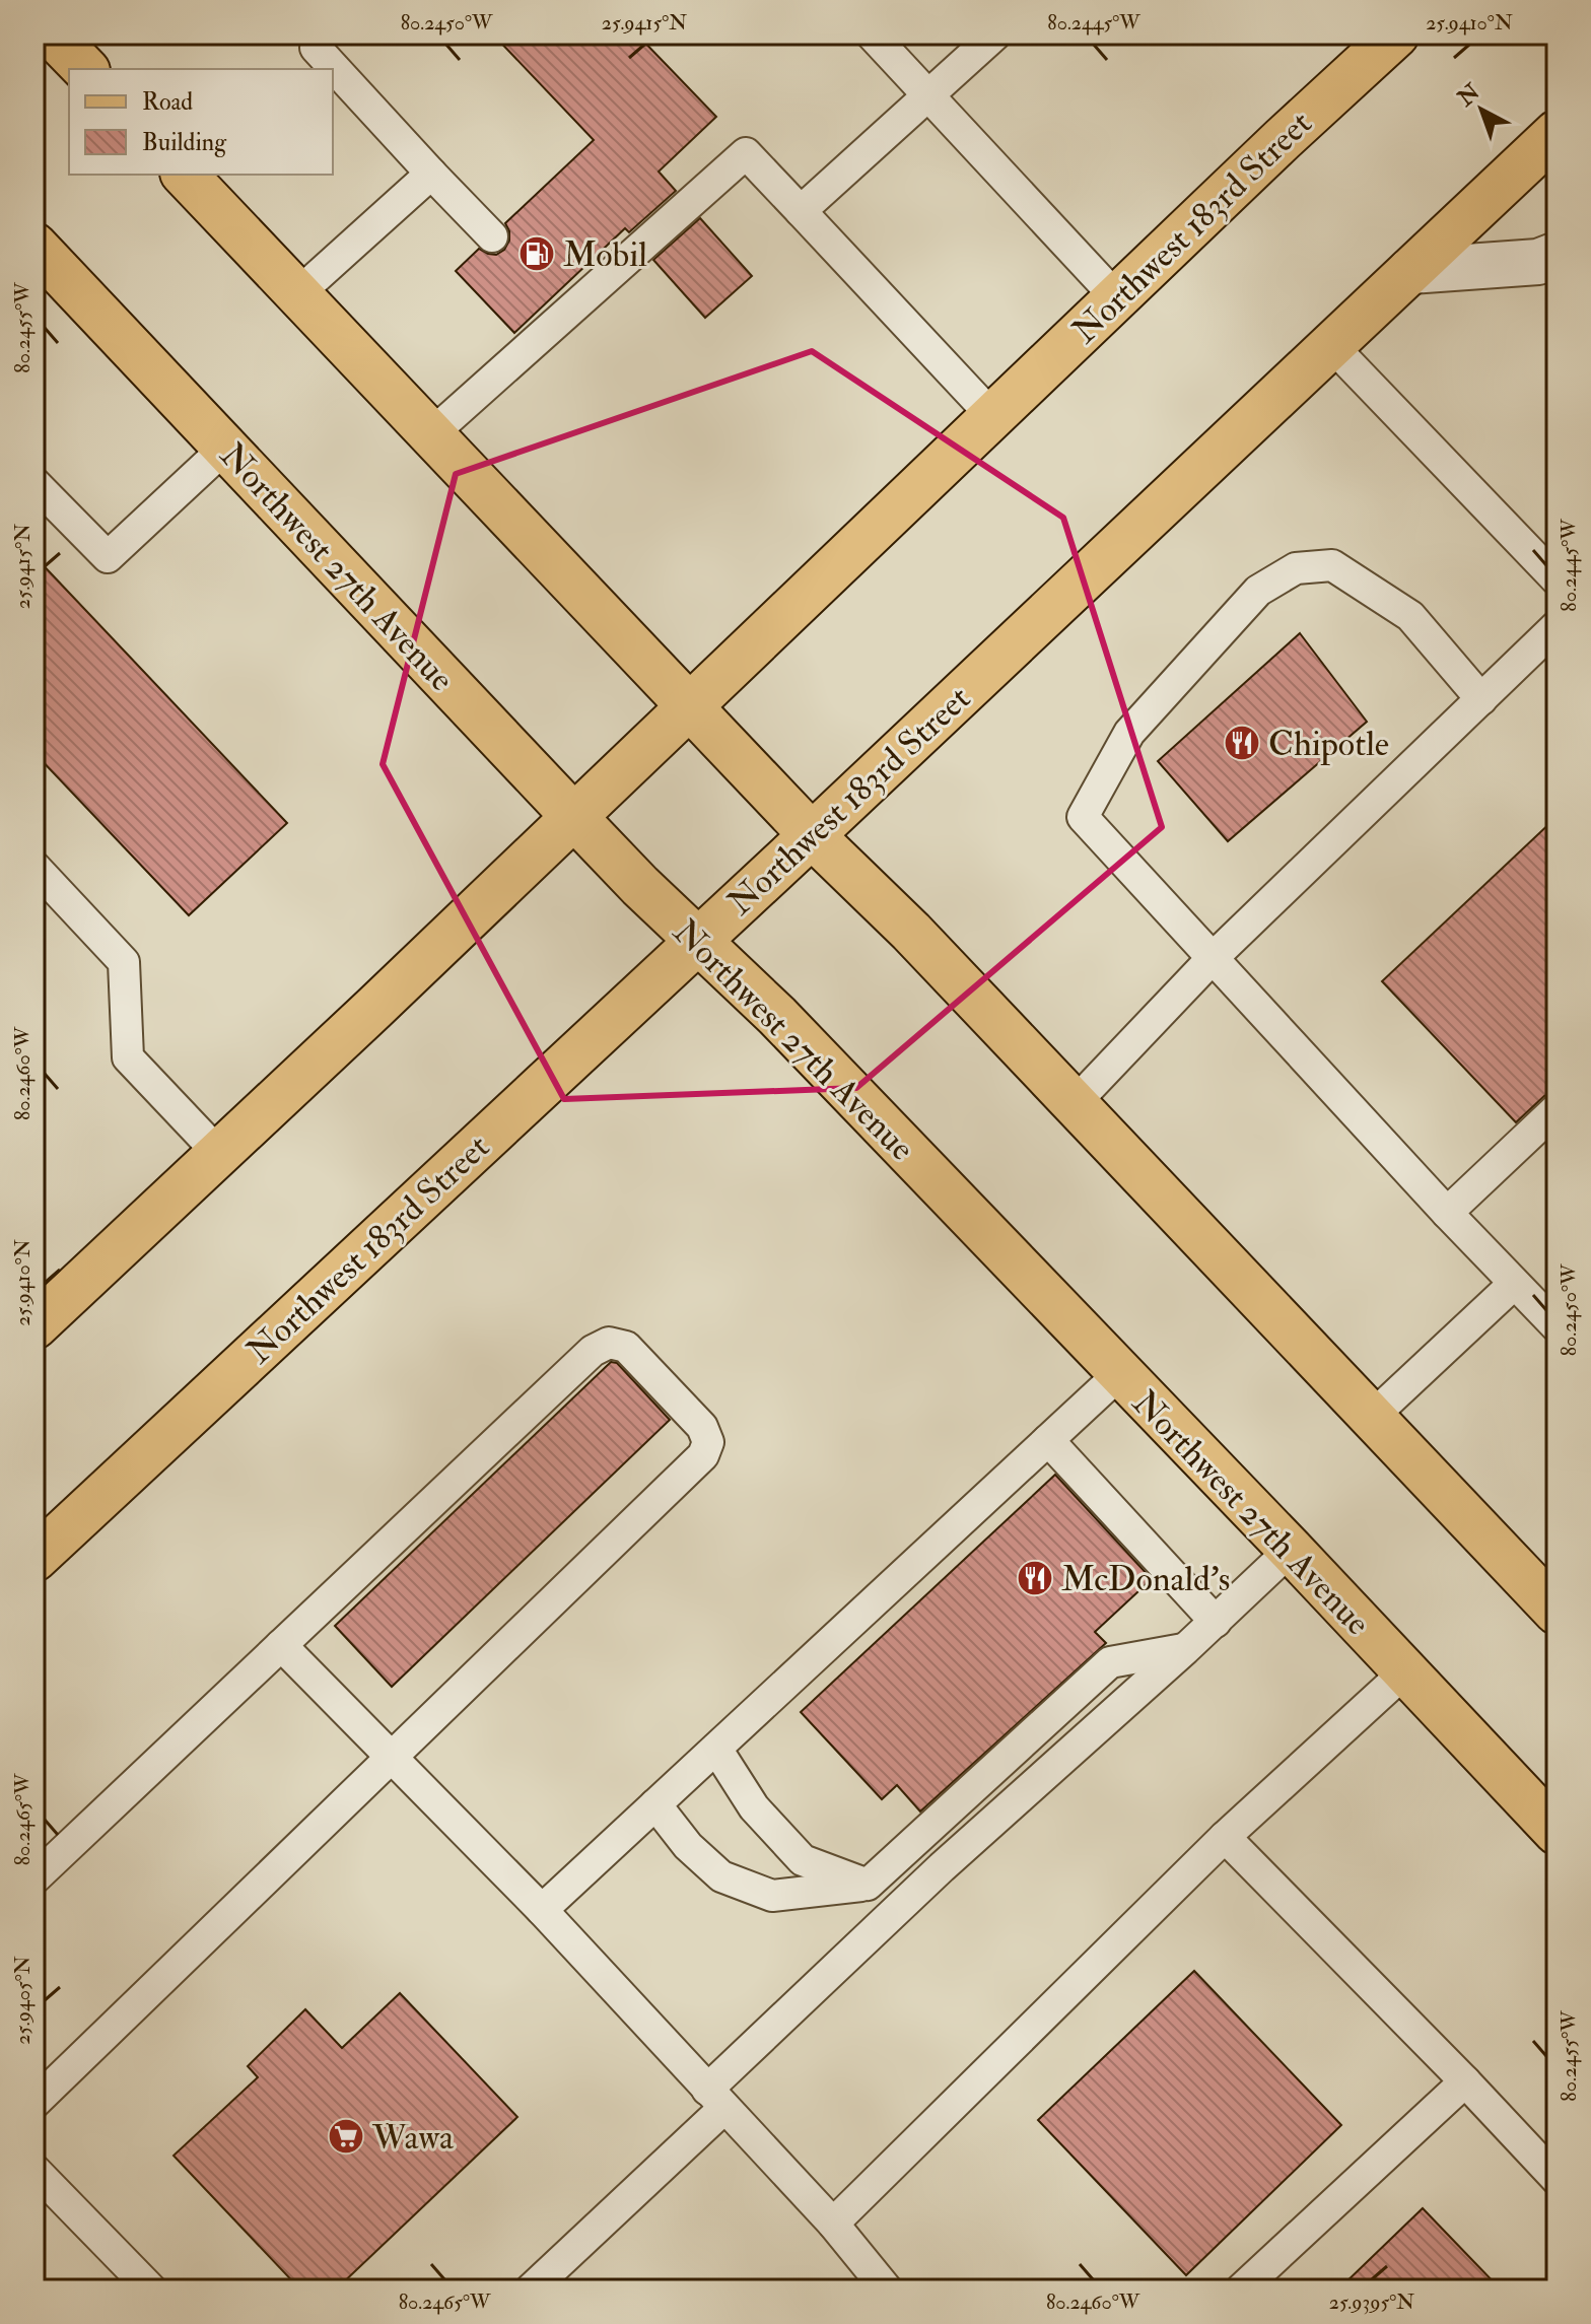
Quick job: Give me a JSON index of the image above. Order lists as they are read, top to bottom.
{
  "streets": {
    "main road": ["Northwest 183rd Street", "Northwest 27th Avenue"]
  },
  "crossings": [
    ["Northwest 183rd Street", "Northwest 27th Avenue"]
  ],
  "places": {
    "fuel station": ["Mobil"],
    "restaurant": ["Chipotle", "McDonald's"],
    "supermarket": ["Wawa"]
  },
  "legend": ["Road", "Building"],
  "north": "top left",
  "coordinates": [
    "80.2450°W",
    "25.9415°N",
    "80.2445°W",
    "25.9410°N",
    "80.2455°W",
    "80.2460°W",
    "80.2465°W",
    "25.9405°N",
    "25.9395°N"
  ]
}
